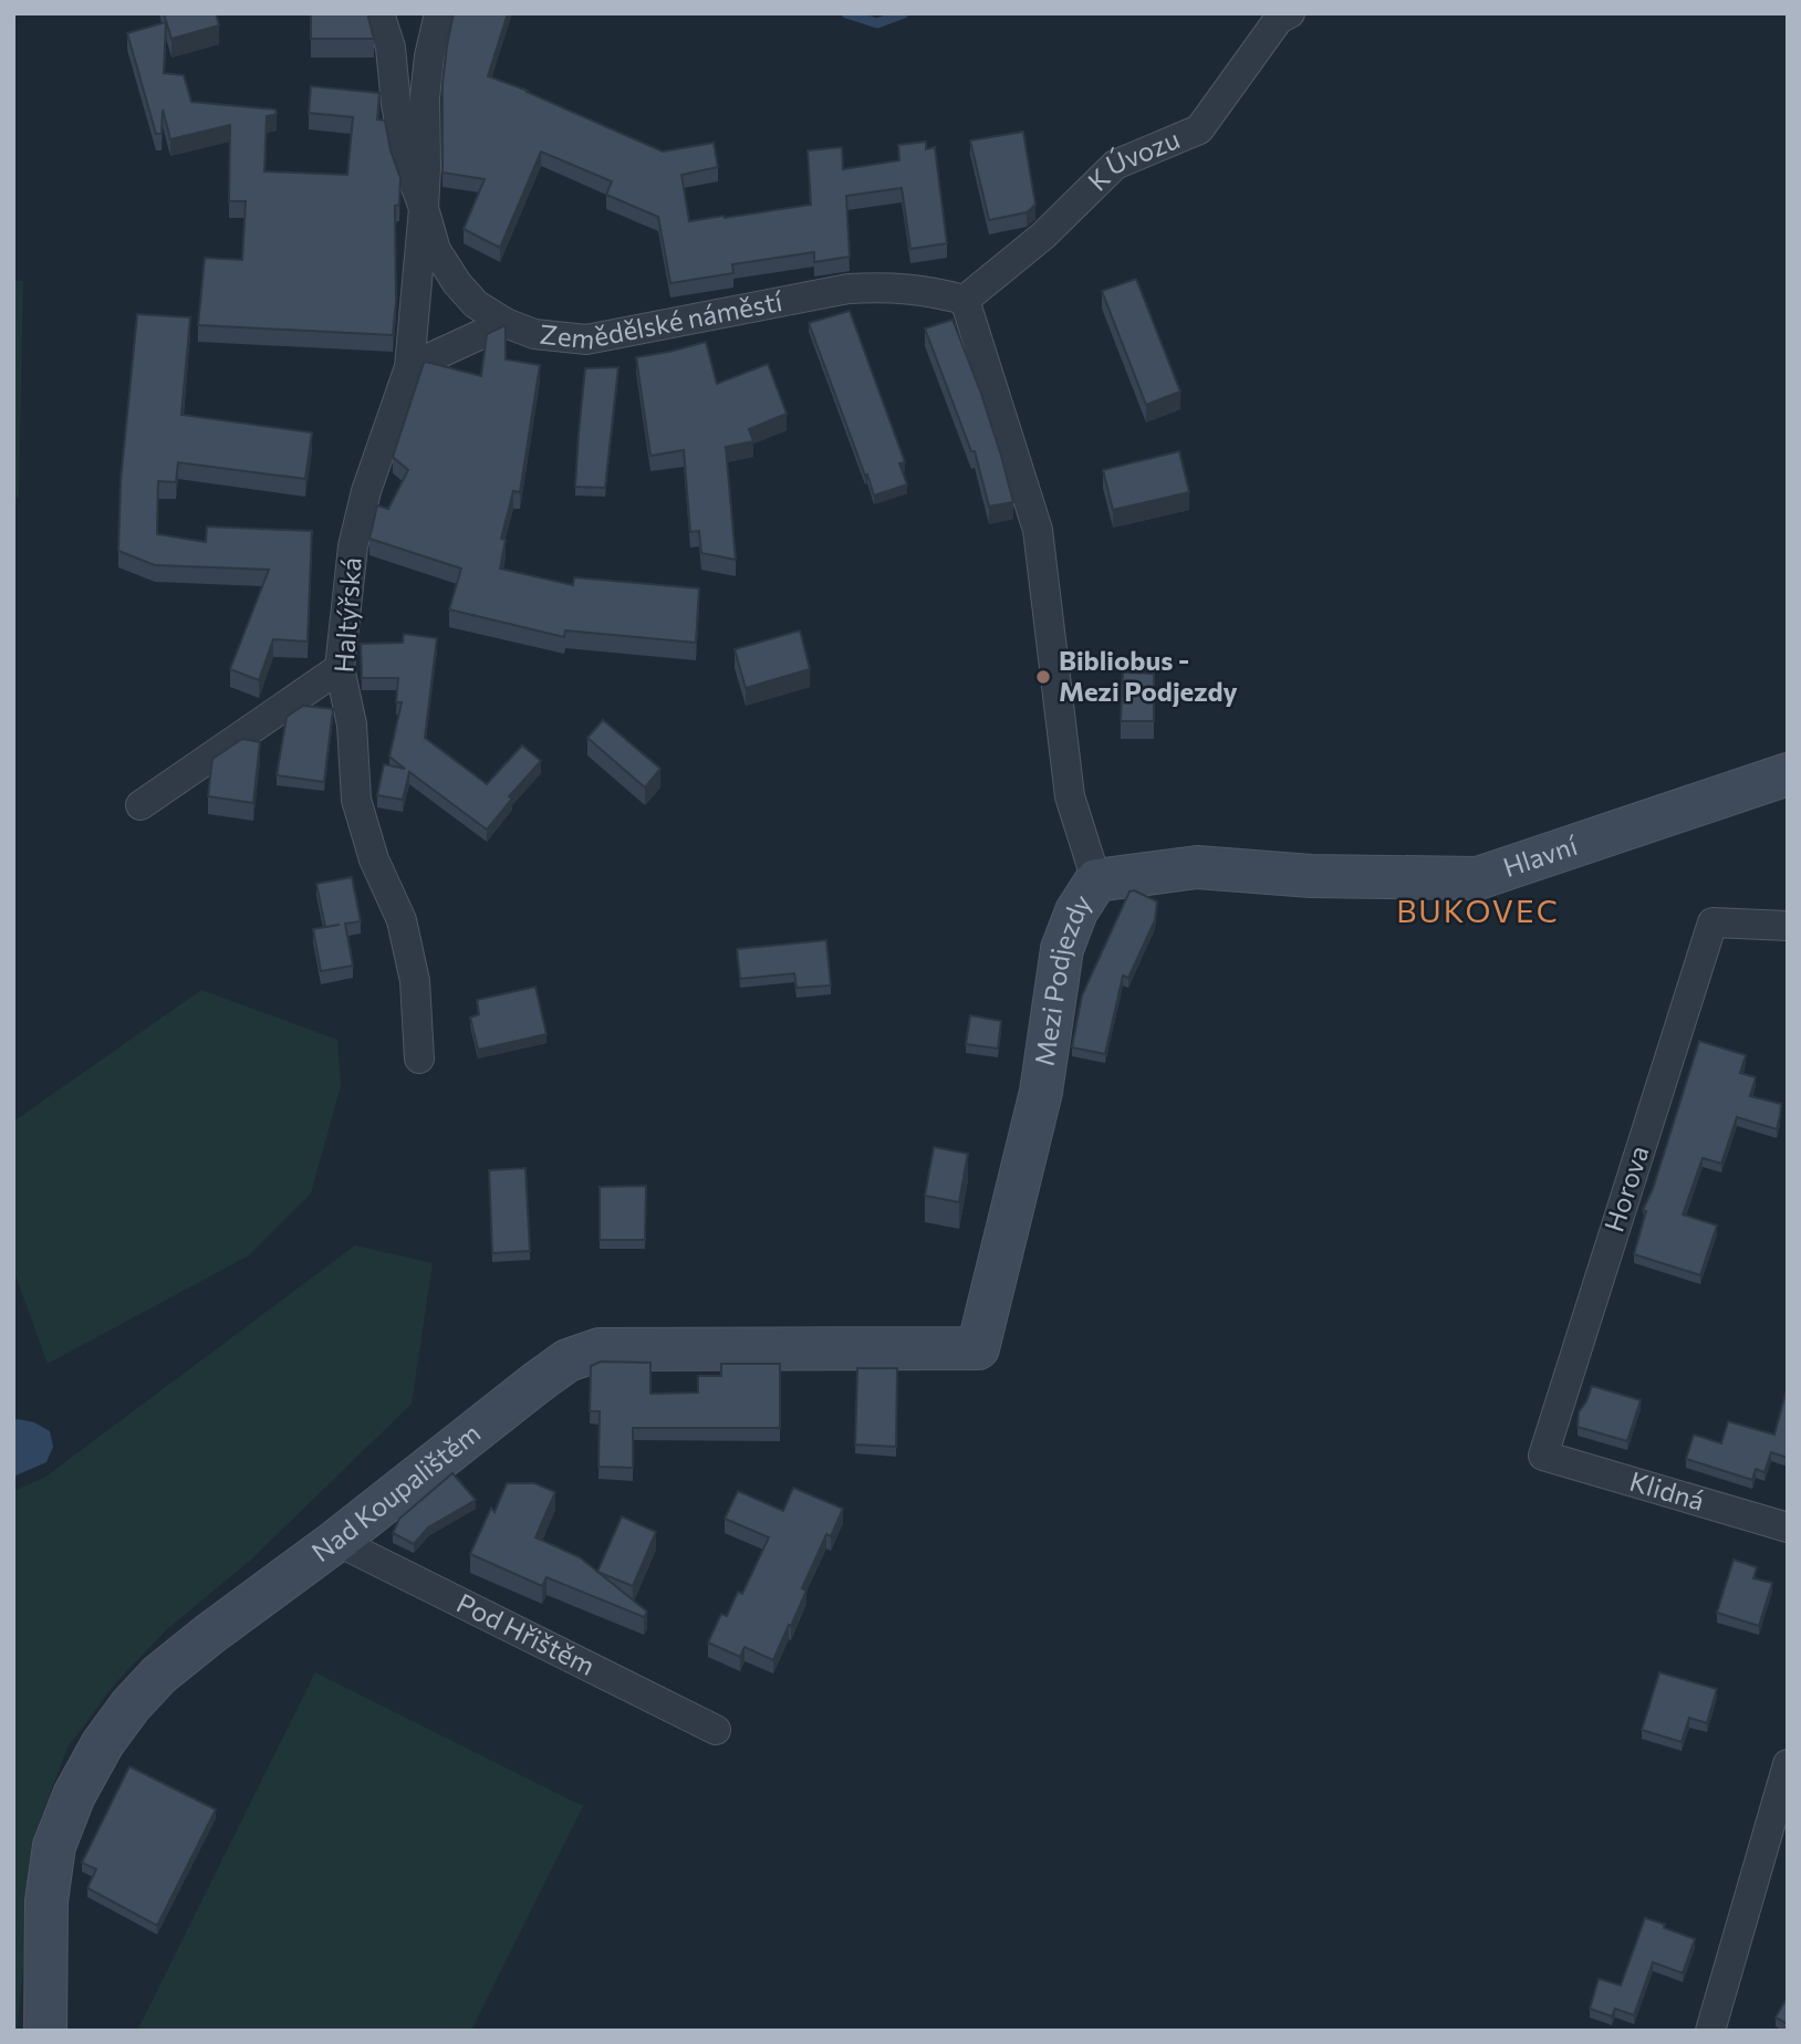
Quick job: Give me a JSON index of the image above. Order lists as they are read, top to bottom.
{
  "streets": {
    "street": [
      "K Úvozu",
      "Zemědělské náměstí",
      "Haltýřská",
      "Hlavní",
      "Mezi Podjezdy",
      "Horova",
      "Nad Koupalištěm",
      "Klidná",
      "Pod Hřištěm"
    ]
  },
  "crossings": [
    ["K Úvozu", "Zemědělské náměstí"],
    ["K Úvozu", "Mezi Podjezdy"],
    ["Zemědělské náměstí", "Haltýřská"],
    ["Zemědělské náměstí", "Mezi Podjezdy"],
    ["Hlavní", "Mezi Podjezdy"],
    ["Mezi Podjezdy", "Nad Koupalištěm"],
    ["Horova", "Klidná"],
    ["Nad Koupalištěm", "Pod Hřištěm"]
  ],
  "districts": ["BUKOVEC"],
  "places": ["Bibliobus - Mezi Podjezdy"]
}
